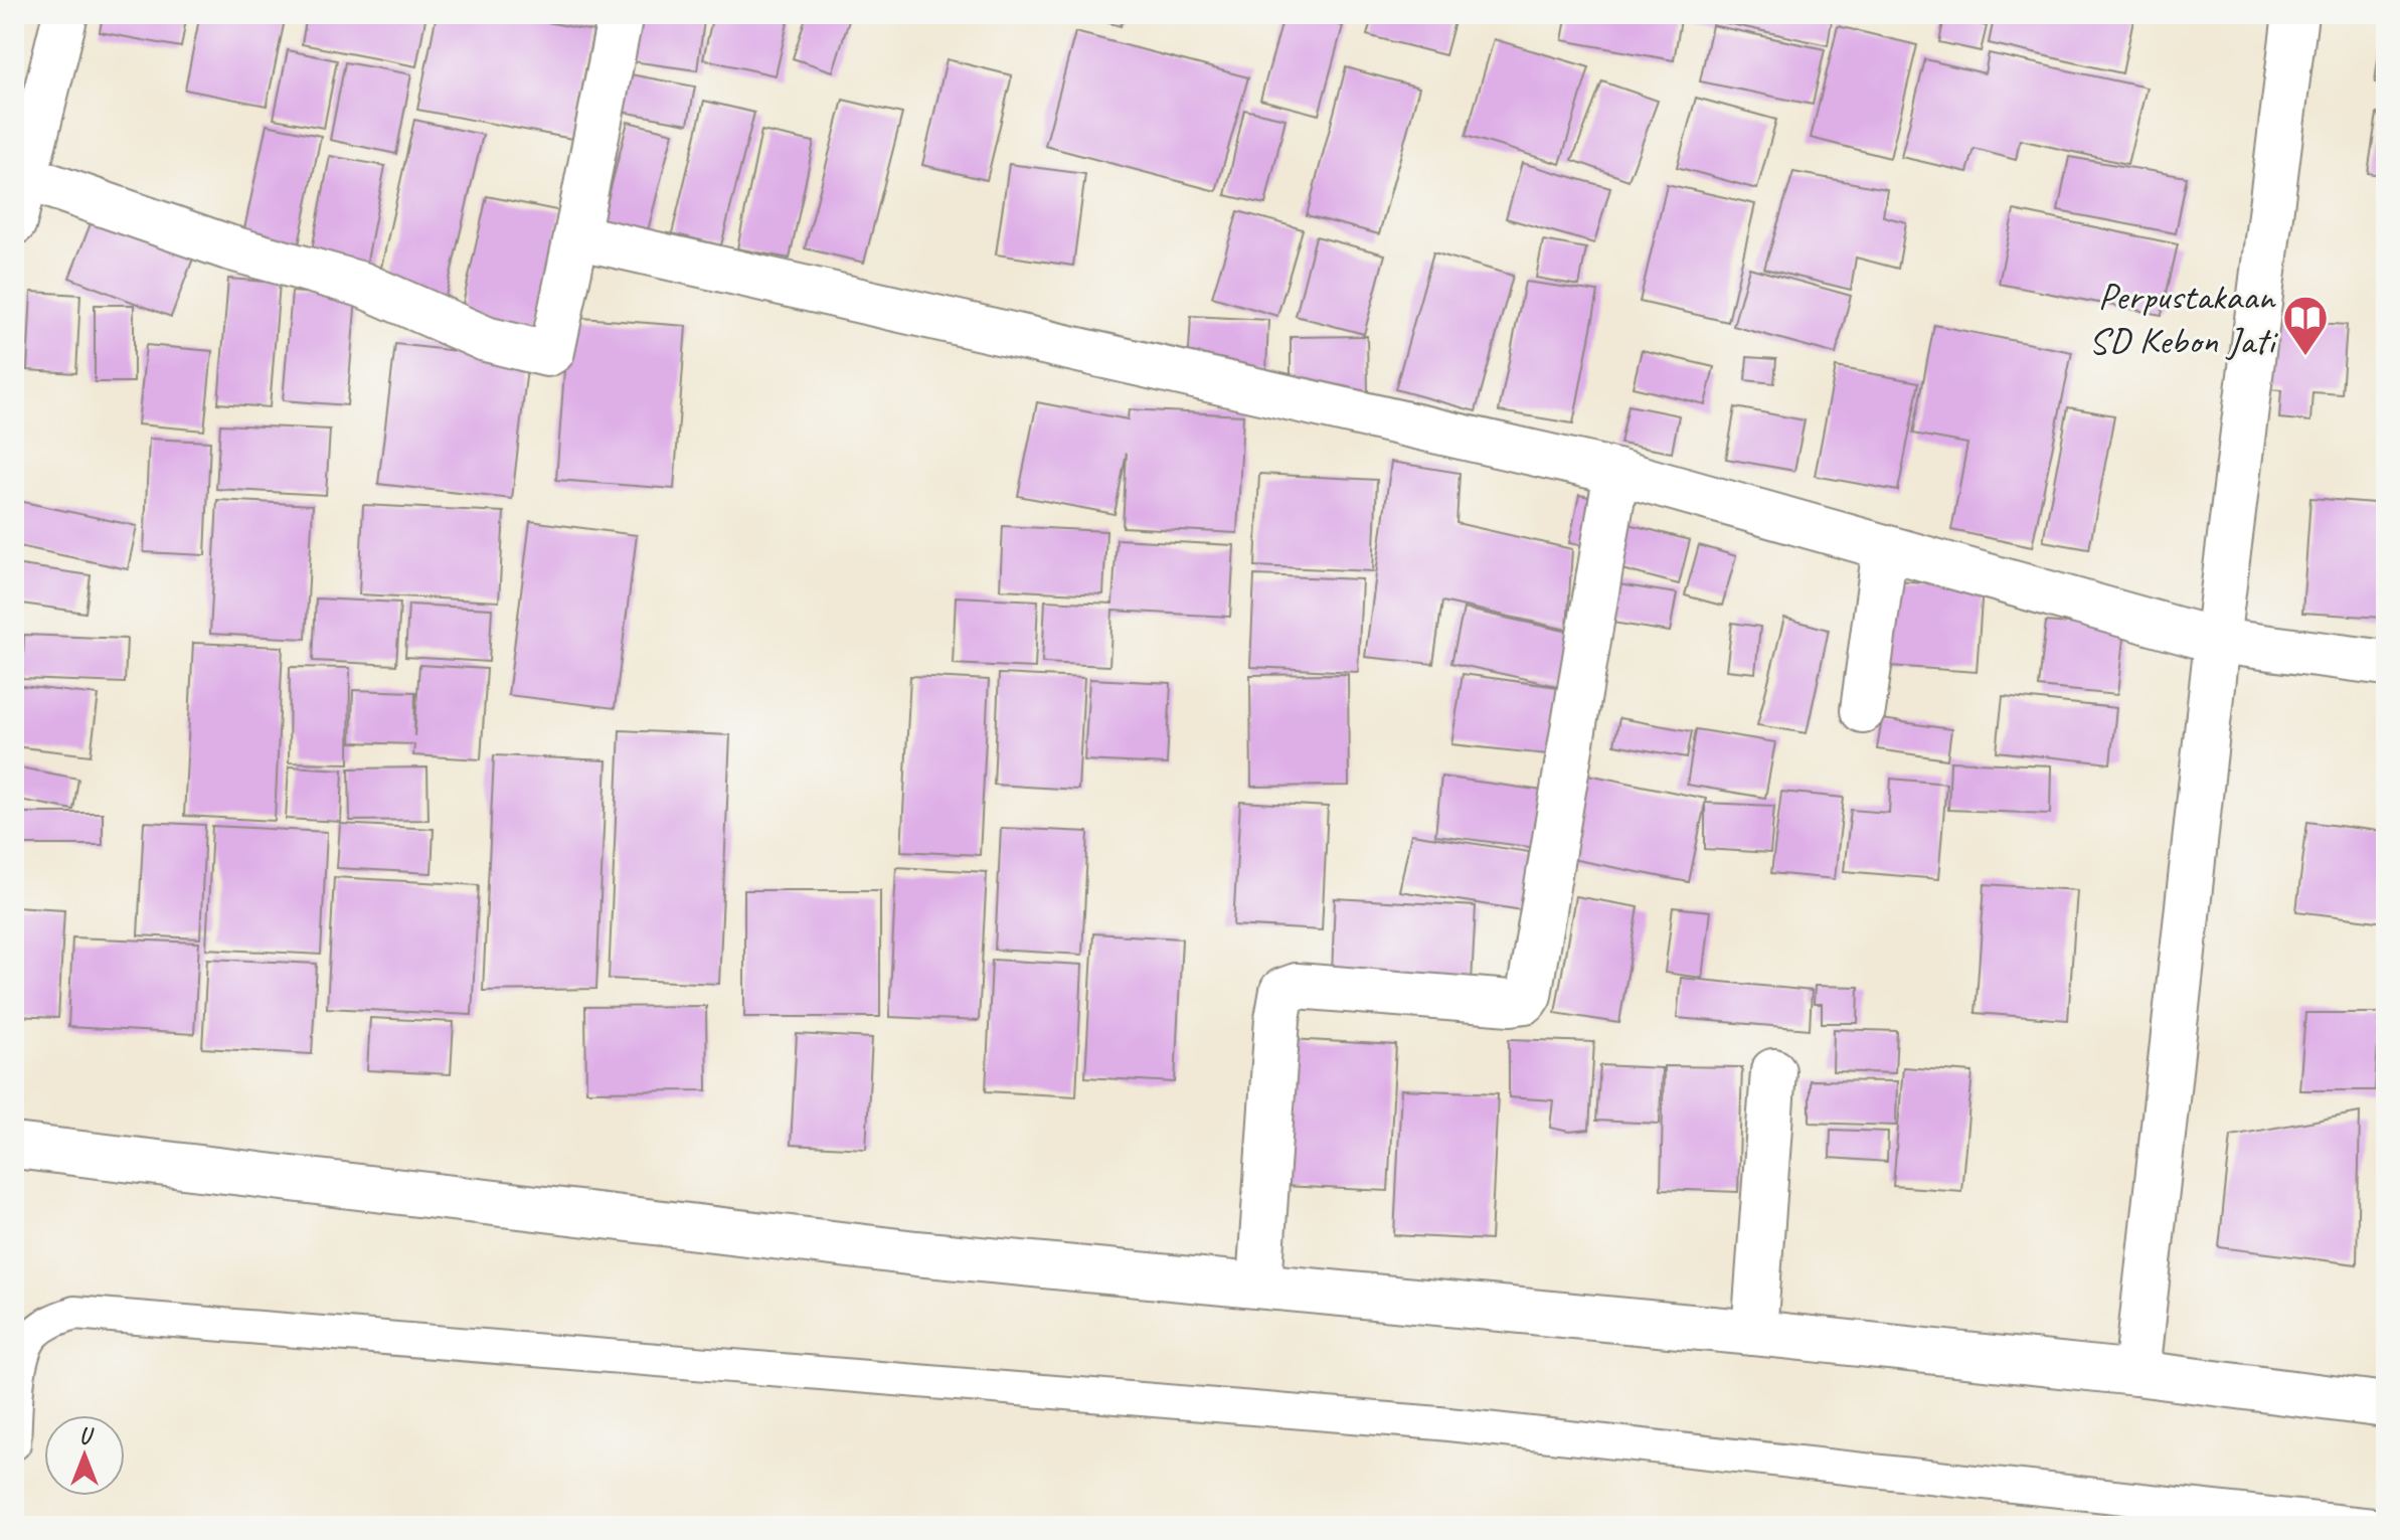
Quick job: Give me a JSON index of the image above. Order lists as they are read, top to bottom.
{
  "places": {
    "library": ["Perpustakaan SD Kebon Jati"]
  },
  "north": "top"
}
